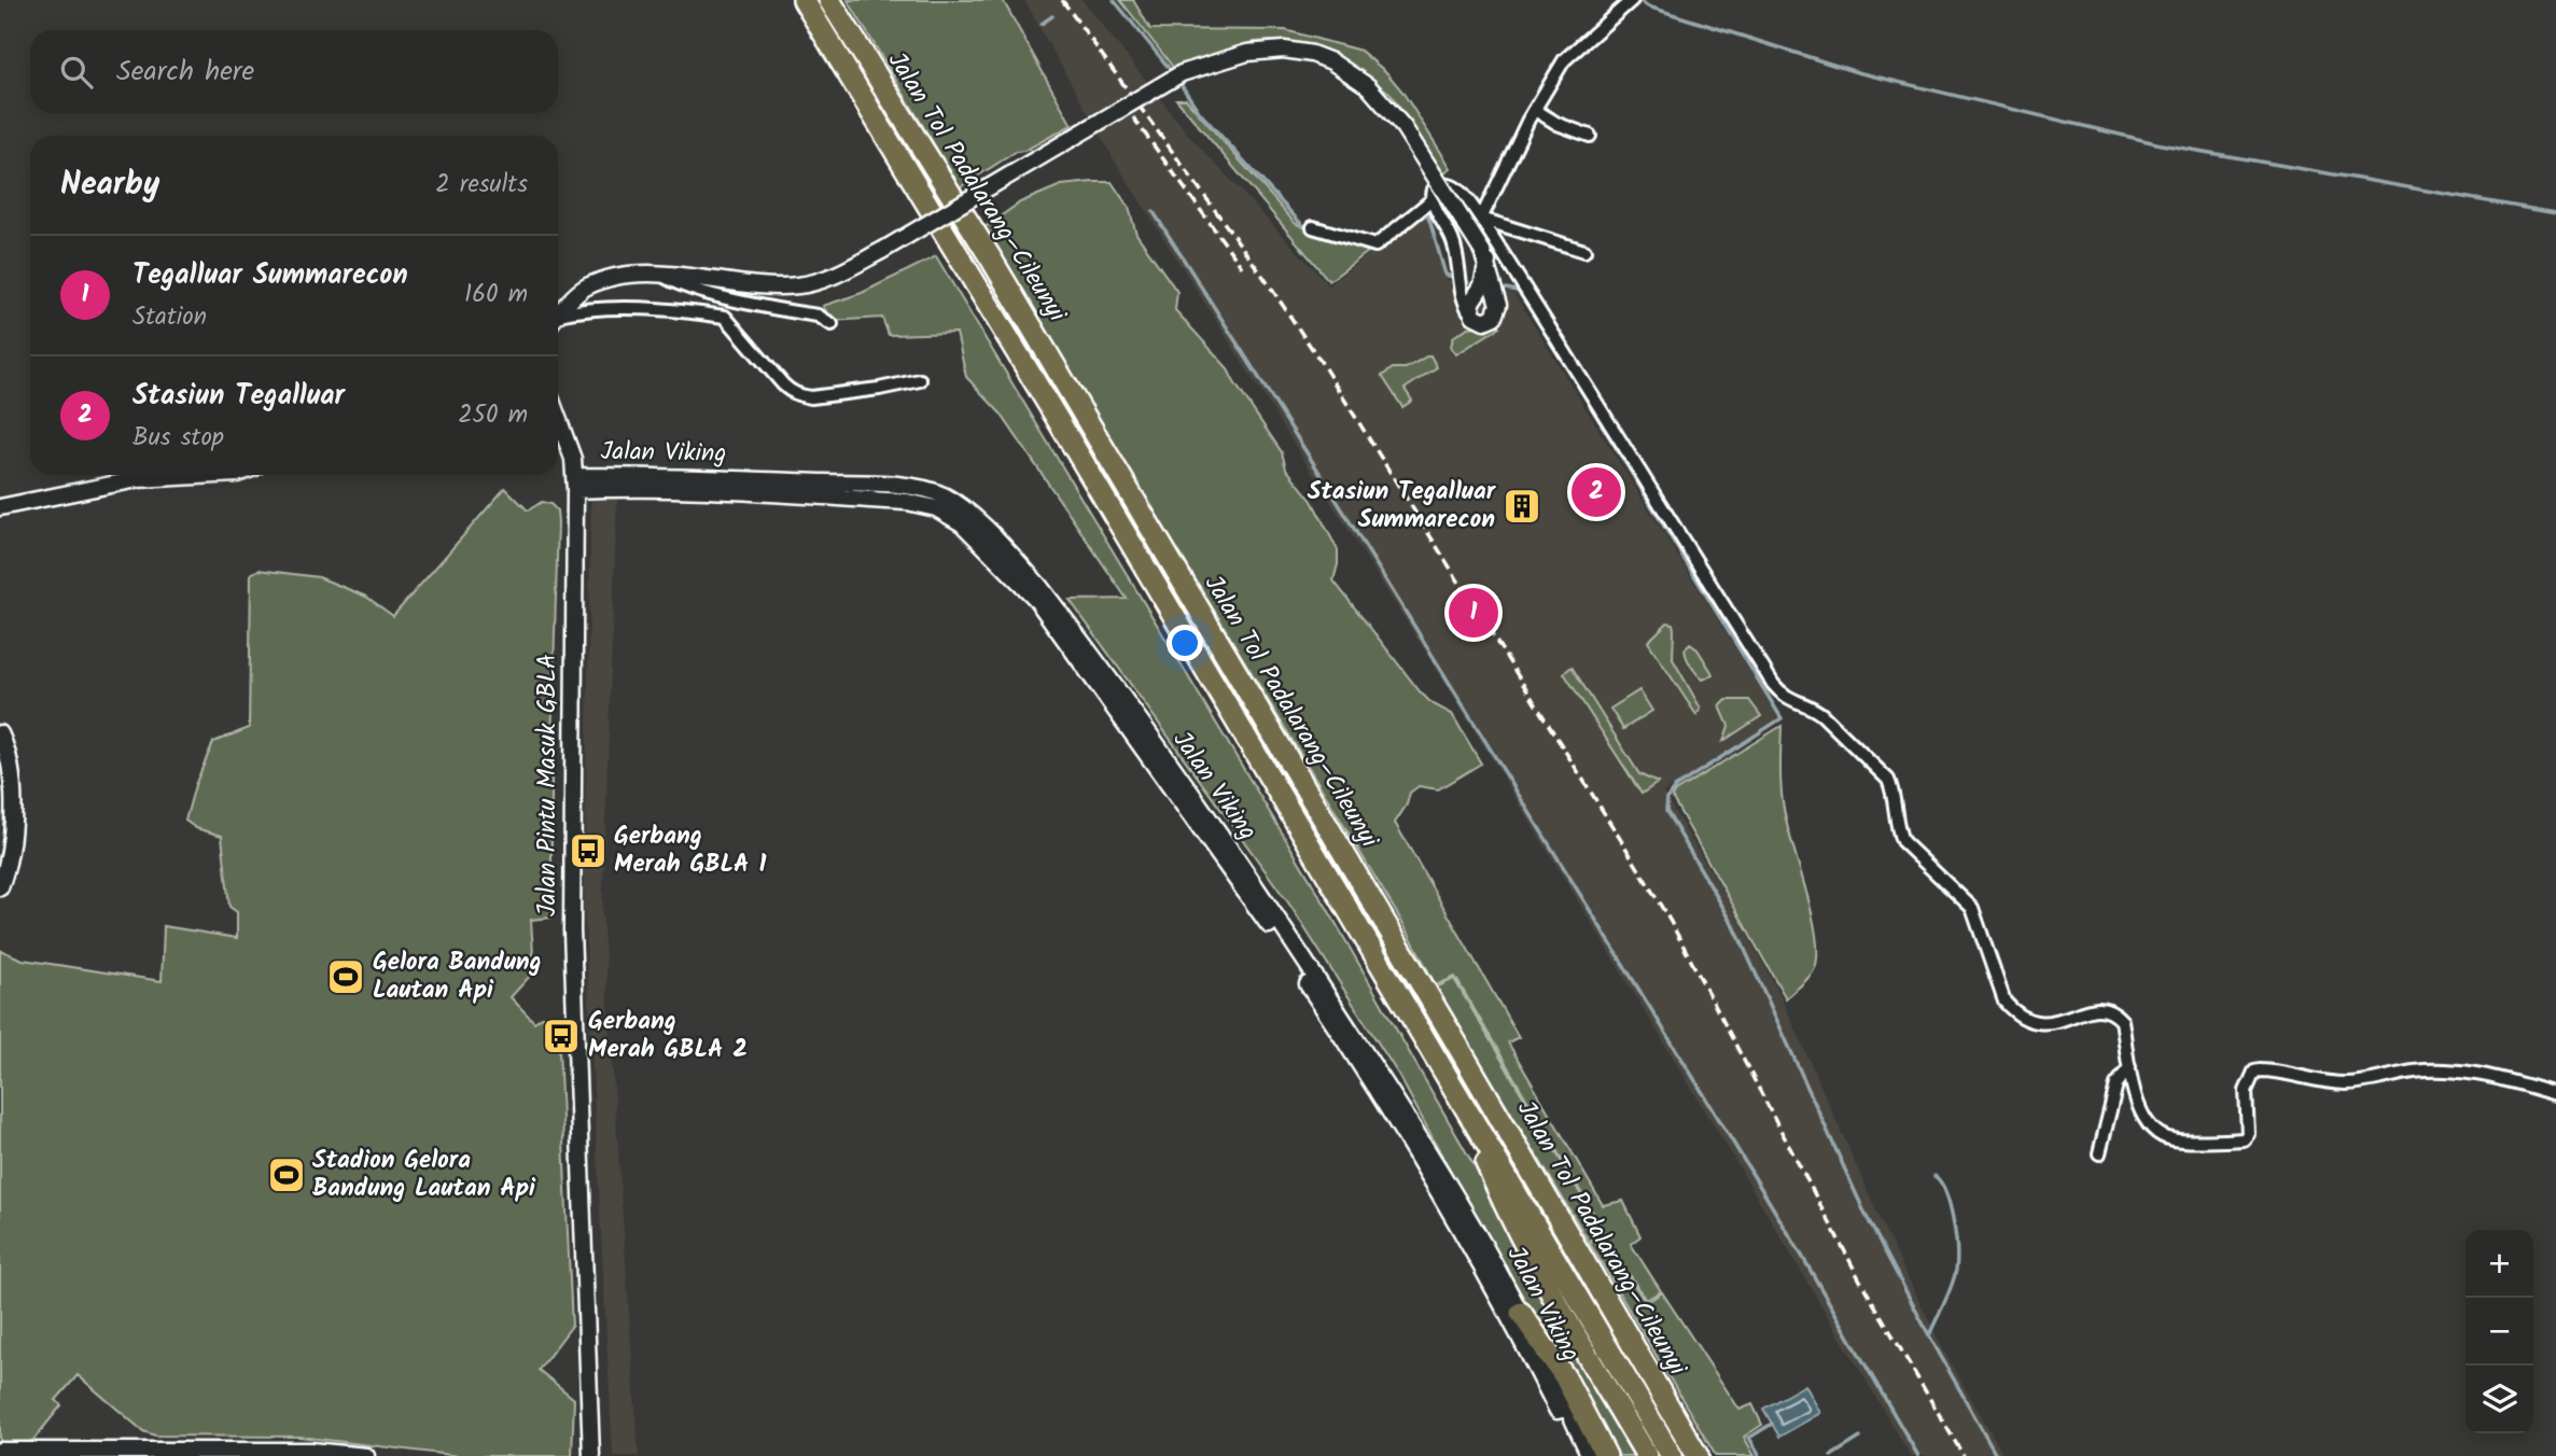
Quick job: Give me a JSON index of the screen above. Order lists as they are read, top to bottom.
{
  "streets": {
    "highway": ["Jalan Tol Padalarang–Cileunyi"],
    "street": ["Jalan Viking", "Jalan Pintu Masuk GBLA"]
  },
  "crossings": [
    ["Jalan Viking", "Jalan Pintu Masuk GBLA"]
  ],
  "places": {
    "building": ["Stasiun Tegalluar Summarecon"],
    "bus stop": ["Gerbang Merah GBLA 1", "Gerbang Merah GBLA 2"],
    "sports": ["Gelora Bandung Lautan Api", "Stadion Gelora Bandung Lautan Api"]
  },
  "page": {
    "search": "Search here",
    "heading": ["Nearby", "2 results"],
    "list": [
      {
        "mark": "1",
        "name": "Tegalluar Summarecon",
        "note": "Station",
        "value": "160 m"
      },
      {
        "mark": "2",
        "name": "Stasiun Tegalluar",
        "note": "Bus stop",
        "value": "250 m"
      }
    ],
    "pins": ["2", "1"],
    "map_buttons": ["+", "−"]
  }
}
